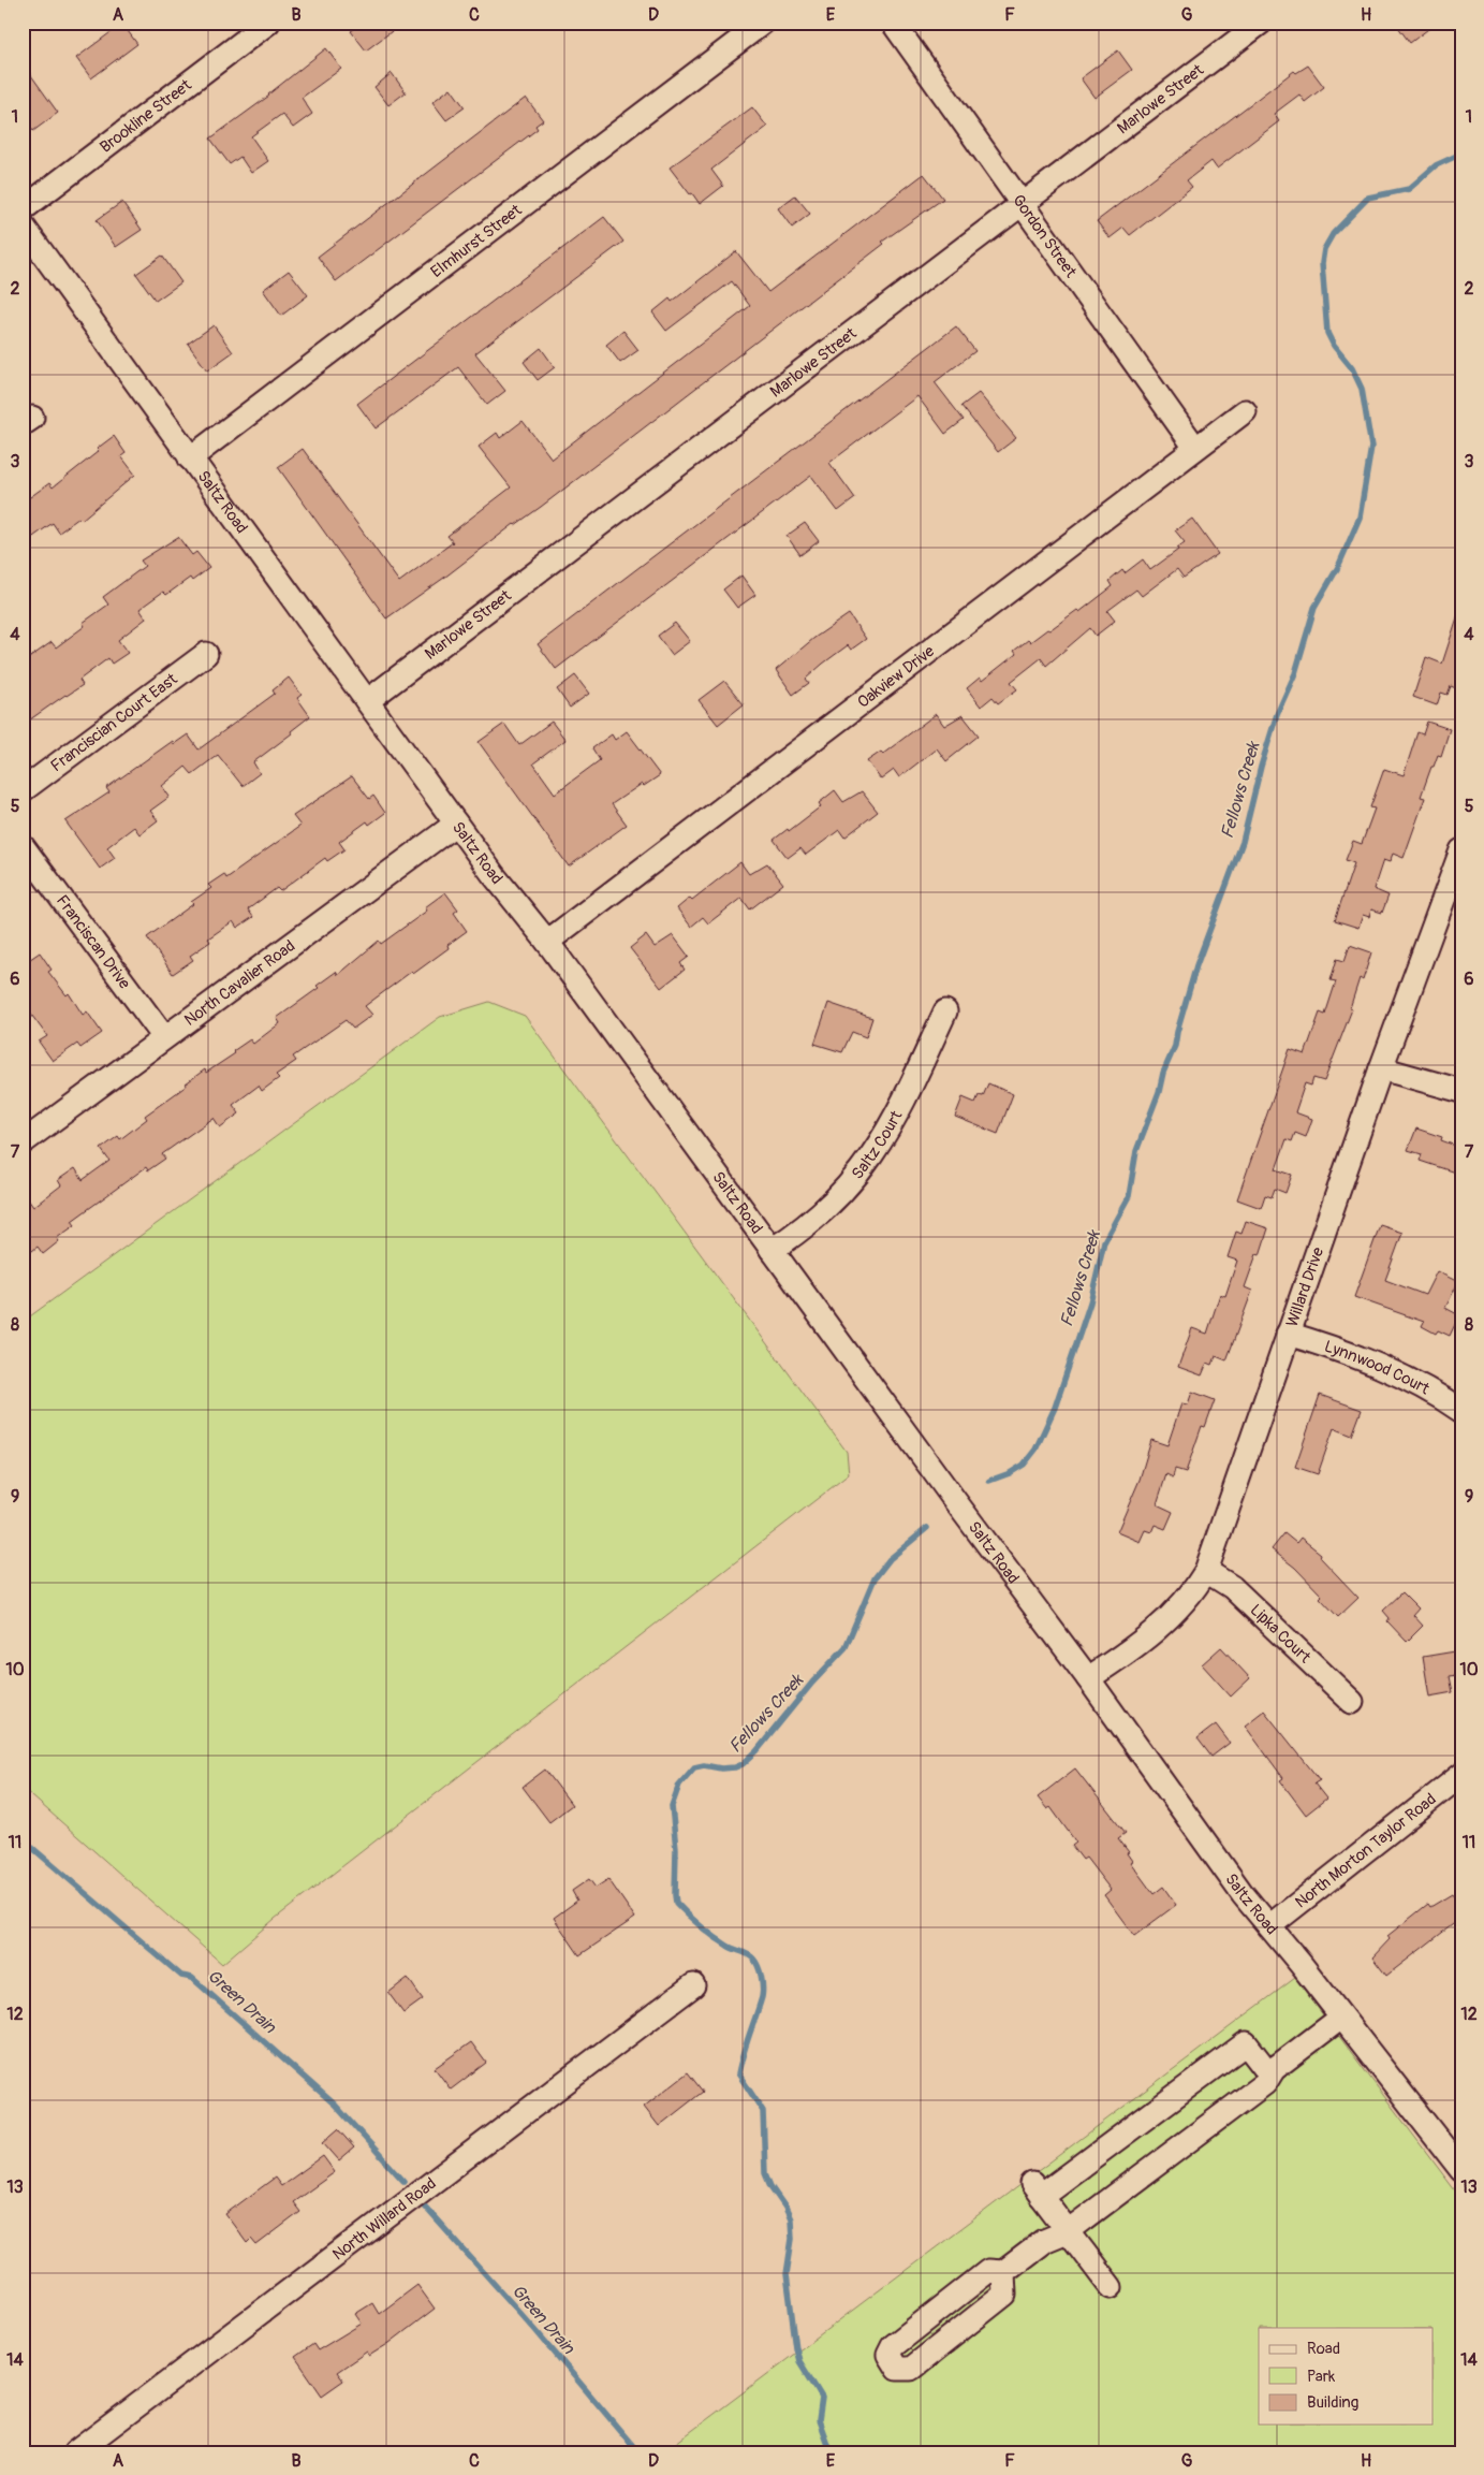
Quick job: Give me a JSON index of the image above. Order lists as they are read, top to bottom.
{
  "streets": {
    "street": [
      "Marlowe Street",
      "Brookline Street",
      "Gordon Street",
      "Elmhurst Street",
      "Saltz Road",
      "Oakview Drive",
      "Franciscian Court East",
      "Franciscan Drive",
      "North Cavalier Road",
      "Saltz Court",
      "Willard Drive",
      "Lynnwood Court",
      "Lipka Court",
      "North Morton Taylor Road",
      "North Willard Road"
    ]
  },
  "crossings": [
    ["Marlowe Street", "Gordon Street"],
    ["Marlowe Street", "Saltz Road"],
    ["Gordon Street", "Oakview Drive"],
    ["Elmhurst Street", "Saltz Road"],
    ["Saltz Road", "Oakview Drive"],
    ["Saltz Road", "North Cavalier Road"],
    ["Saltz Road", "Saltz Court"],
    ["Saltz Road", "Willard Drive"],
    ["Saltz Road", "North Morton Taylor Road"],
    ["Franciscan Drive", "North Cavalier Road"],
    ["Willard Drive", "Lynnwood Court"],
    ["Willard Drive", "Lipka Court"]
  ],
  "water": ["Fellows Creek", "Green Drain"],
  "legend": ["Road", "Park", "Building"],
  "grid": {
    "columns": [
      "A",
      "B",
      "C",
      "D",
      "E",
      "F",
      "G",
      "H"
    ],
    "rows": [
      "1",
      "2",
      "3",
      "4",
      "5",
      "6",
      "7",
      "8",
      "9",
      "10",
      "11",
      "12",
      "13",
      "14"
    ]
  }
}
